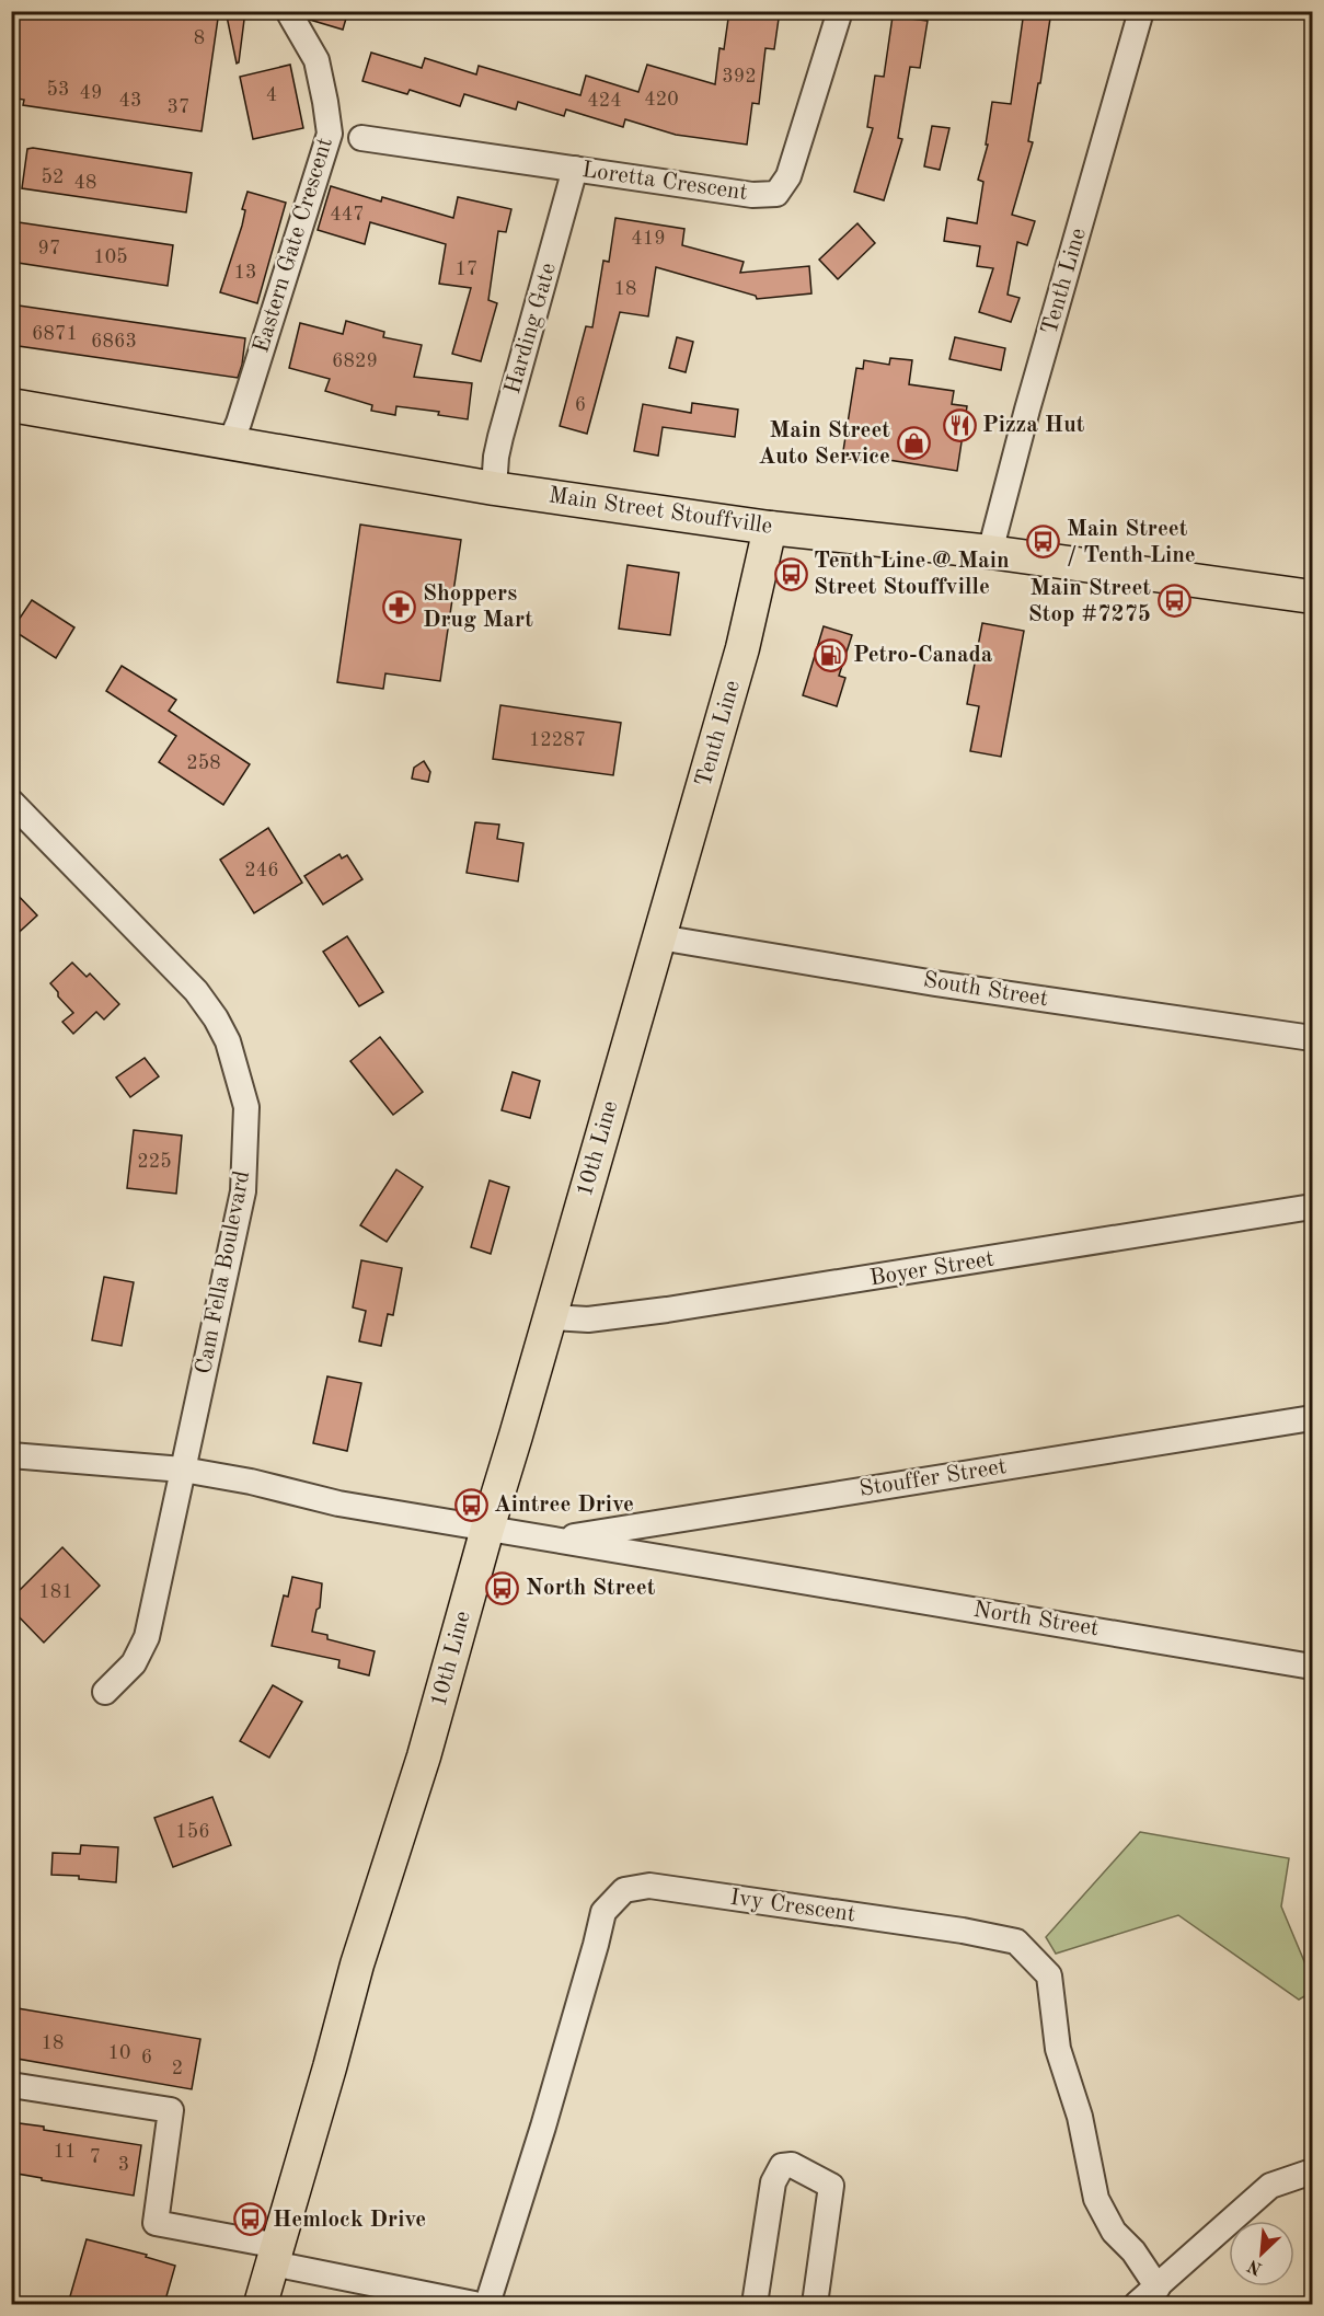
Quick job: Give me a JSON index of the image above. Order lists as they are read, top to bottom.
{
  "streets": {
    "main road": ["Tenth Line", "Main Street Stouffville", "10th Line"],
    "street": [
      "Loretta Crescent",
      "Eastern Gate Crescent",
      "Harding Gate",
      "South Street",
      "Boyer Street",
      "Cam Fella Boulevard",
      "Stouffer Street",
      "North Street",
      "Ivy Crescent"
    ]
  },
  "crossings": [
    ["Loretta Crescent", "Harding Gate"],
    ["Eastern Gate Crescent", "Main Street Stouffville"],
    ["Tenth Line", "Main Street Stouffville"],
    ["Tenth Line", "South Street"],
    ["Tenth Line", "10th Line"],
    ["Harding Gate", "Main Street Stouffville"],
    ["South Street", "10th Line"],
    ["10th Line", "Boyer Street"],
    ["10th Line", "North Street"],
    ["Stouffer Street", "North Street"]
  ],
  "places": {
    "restaurant": ["Pizza Hut"],
    "shop": ["Main Street Auto Service"],
    "bus stop": [
      "Main Street / Tenth Line",
      "Tenth Line @ Main Street Stouffville",
      "Main Street Stop #7275",
      "Aintree Drive",
      "North Street",
      "Hemlock Drive"
    ],
    "pharmacy": ["Shoppers Drug Mart"],
    "fuel station": ["Petro-Canada"]
  },
  "house_numbers": [
    "8",
    "392",
    "53",
    "49",
    "4",
    "420",
    "43",
    "424",
    "37",
    "52",
    "48",
    "447",
    "419",
    "97",
    "105",
    "17",
    "13",
    "18",
    "6871",
    "6863",
    "6829",
    "6",
    "12287",
    "258",
    "246",
    "225",
    "181",
    "156",
    "18",
    "10",
    "6",
    "2",
    "11",
    "7",
    "3"
  ],
  "north": "bottom left"
}
